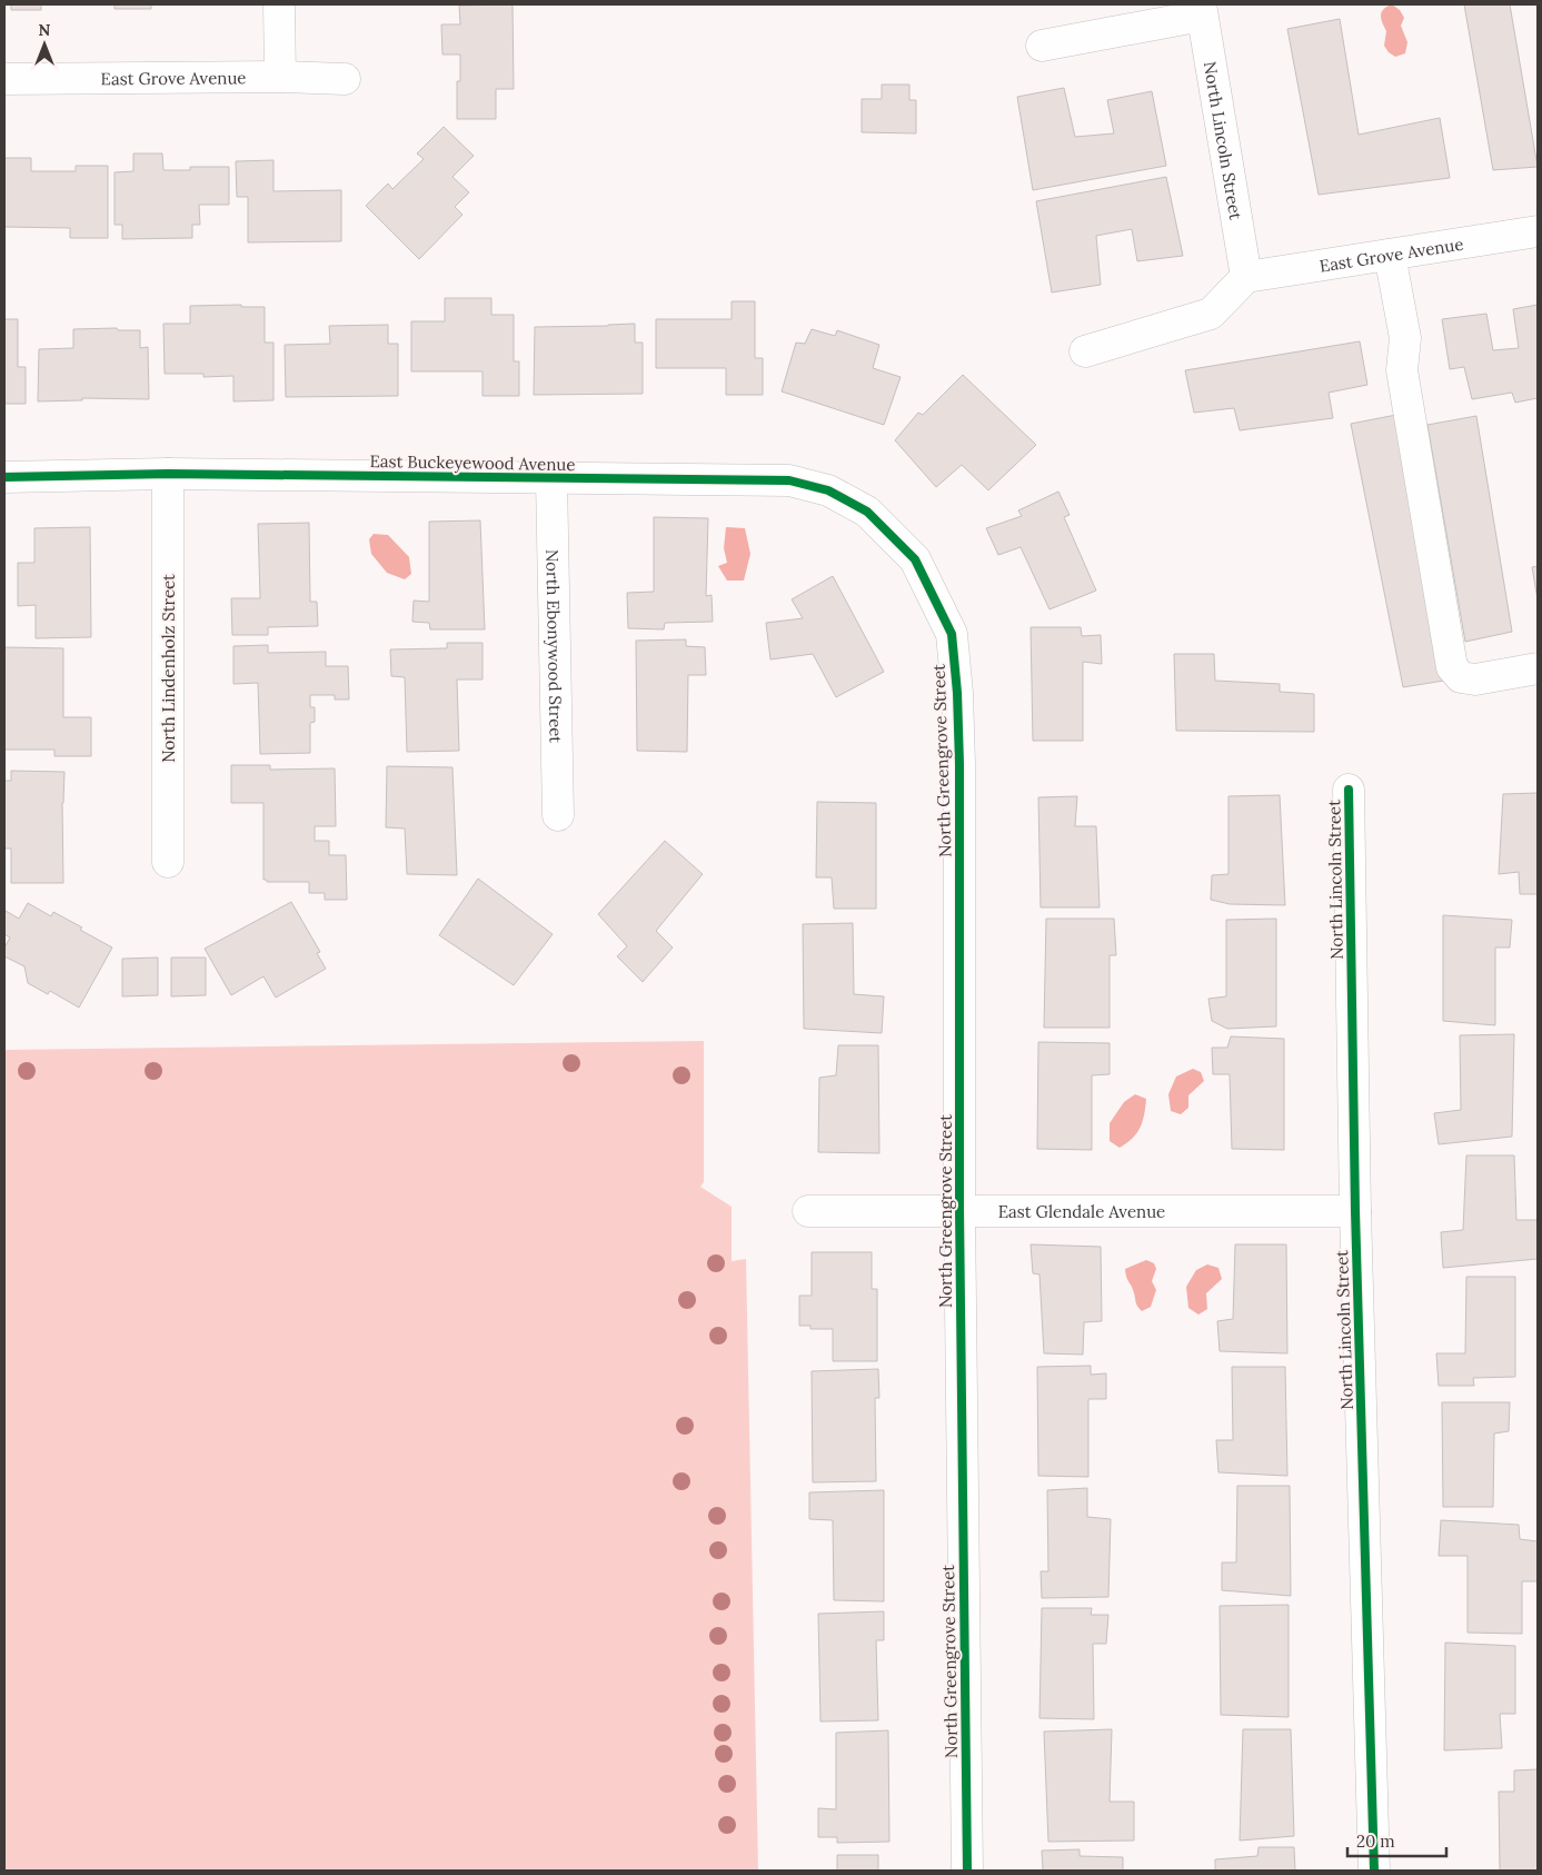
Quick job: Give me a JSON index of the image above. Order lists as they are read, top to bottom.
{
  "streets": {
    "street": [
      "East Grove Avenue",
      "North Lincoln Street",
      "East Buckeyewood Avenue",
      "North Ebonywood Street",
      "North Lindenholz Street",
      "North Greengrove Street",
      "East Glendale Avenue"
    ]
  },
  "crossings": [
    ["East Grove Avenue", "North Lincoln Street"],
    ["North Lincoln Street", "East Glendale Avenue"],
    ["East Buckeyewood Avenue", "North Ebonywood Street"],
    ["East Buckeyewood Avenue", "North Lindenholz Street"],
    ["East Buckeyewood Avenue", "North Greengrove Street"],
    ["North Greengrove Street", "East Glendale Avenue"]
  ],
  "scale_bar": "20 m",
  "north": "top"
}
